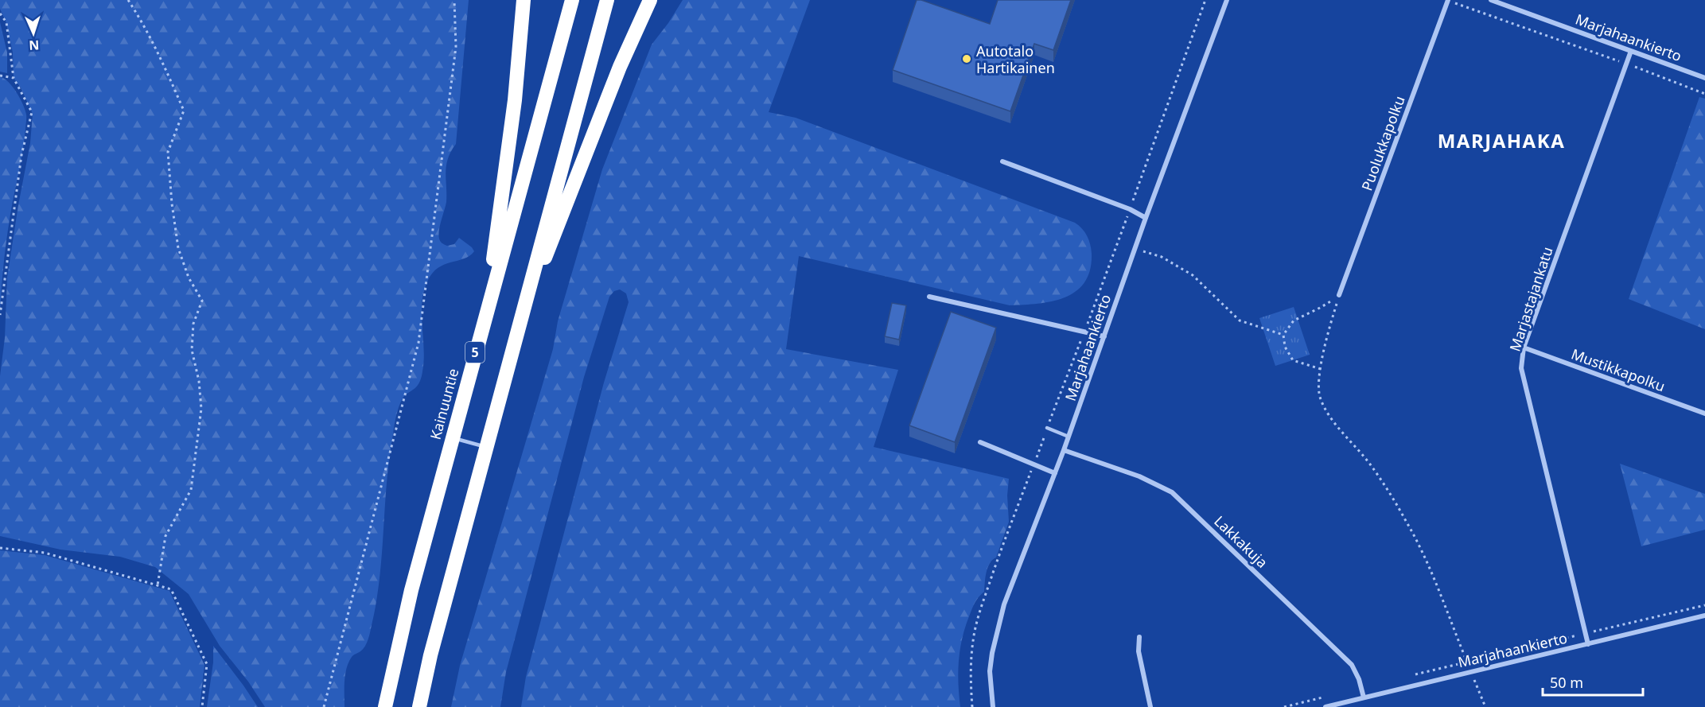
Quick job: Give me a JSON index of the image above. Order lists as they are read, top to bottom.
{
  "streets": {
    "highway": ["5", "Kainuuntie"],
    "street": [
      "Marjahaankierto",
      "Puolukkapolku",
      "Marjastajankatu",
      "Mustikkapolku",
      "Lakkakuja"
    ]
  },
  "crossings": [
    ["Marjahaankierto", "Marjastajankatu"],
    ["Marjahaankierto", "Lakkakuja"],
    ["Marjastajankatu", "Mustikkapolku"]
  ],
  "districts": ["MARJAHAKA"],
  "places": ["Autotalo Hartikainen"],
  "scale_bar": "50 m",
  "north": "bottom"
}
